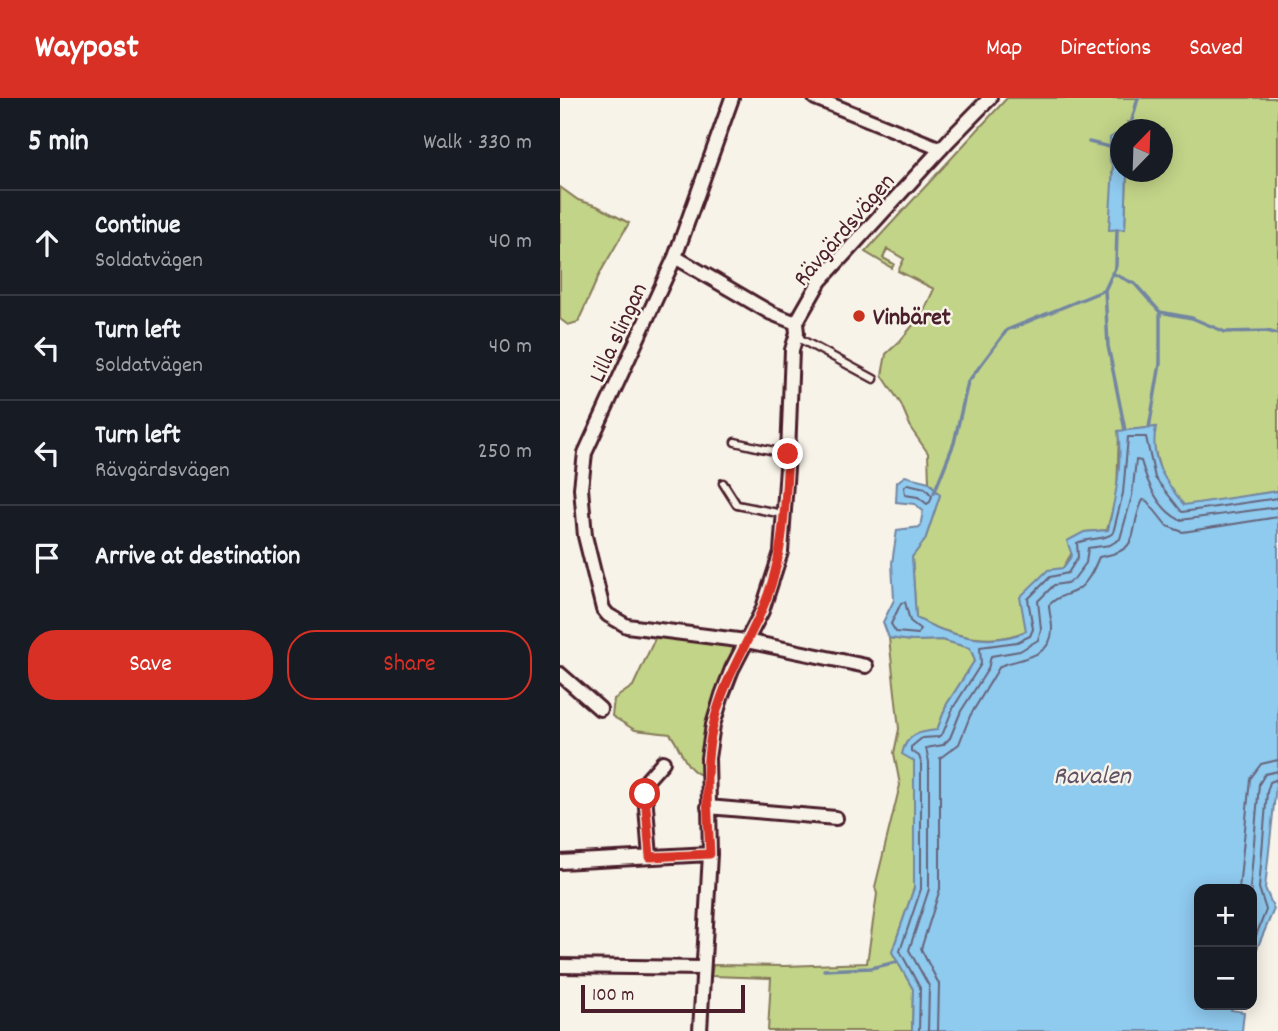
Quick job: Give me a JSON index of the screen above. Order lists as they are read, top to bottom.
{
  "streets": {
    "street": ["Rävgärdsvägen", "Lilla slingan"]
  },
  "crossings": [
    ["Rävgärdsvägen", "Lilla slingan"]
  ],
  "water": ["Ravalen"],
  "places": ["Vinbäret"],
  "scale_bar": "100 m",
  "north": "top right",
  "page": {
    "header": "Waypost",
    "nav": ["Map", "Directions", "Saved"],
    "heading": ["5 min", "Walk · 330 m"],
    "list": [
      ["Continue", "Soldatvägen", "40 m"],
      ["Turn left", "Soldatvägen", "40 m"],
      ["Turn left", "Rävgärdsvägen", "250 m"],
      "Arrive at destination"
    ],
    "buttons": ["Save", "Share"],
    "map_buttons": ["+", "−"],
    "scale": "100 m"
  }
}
